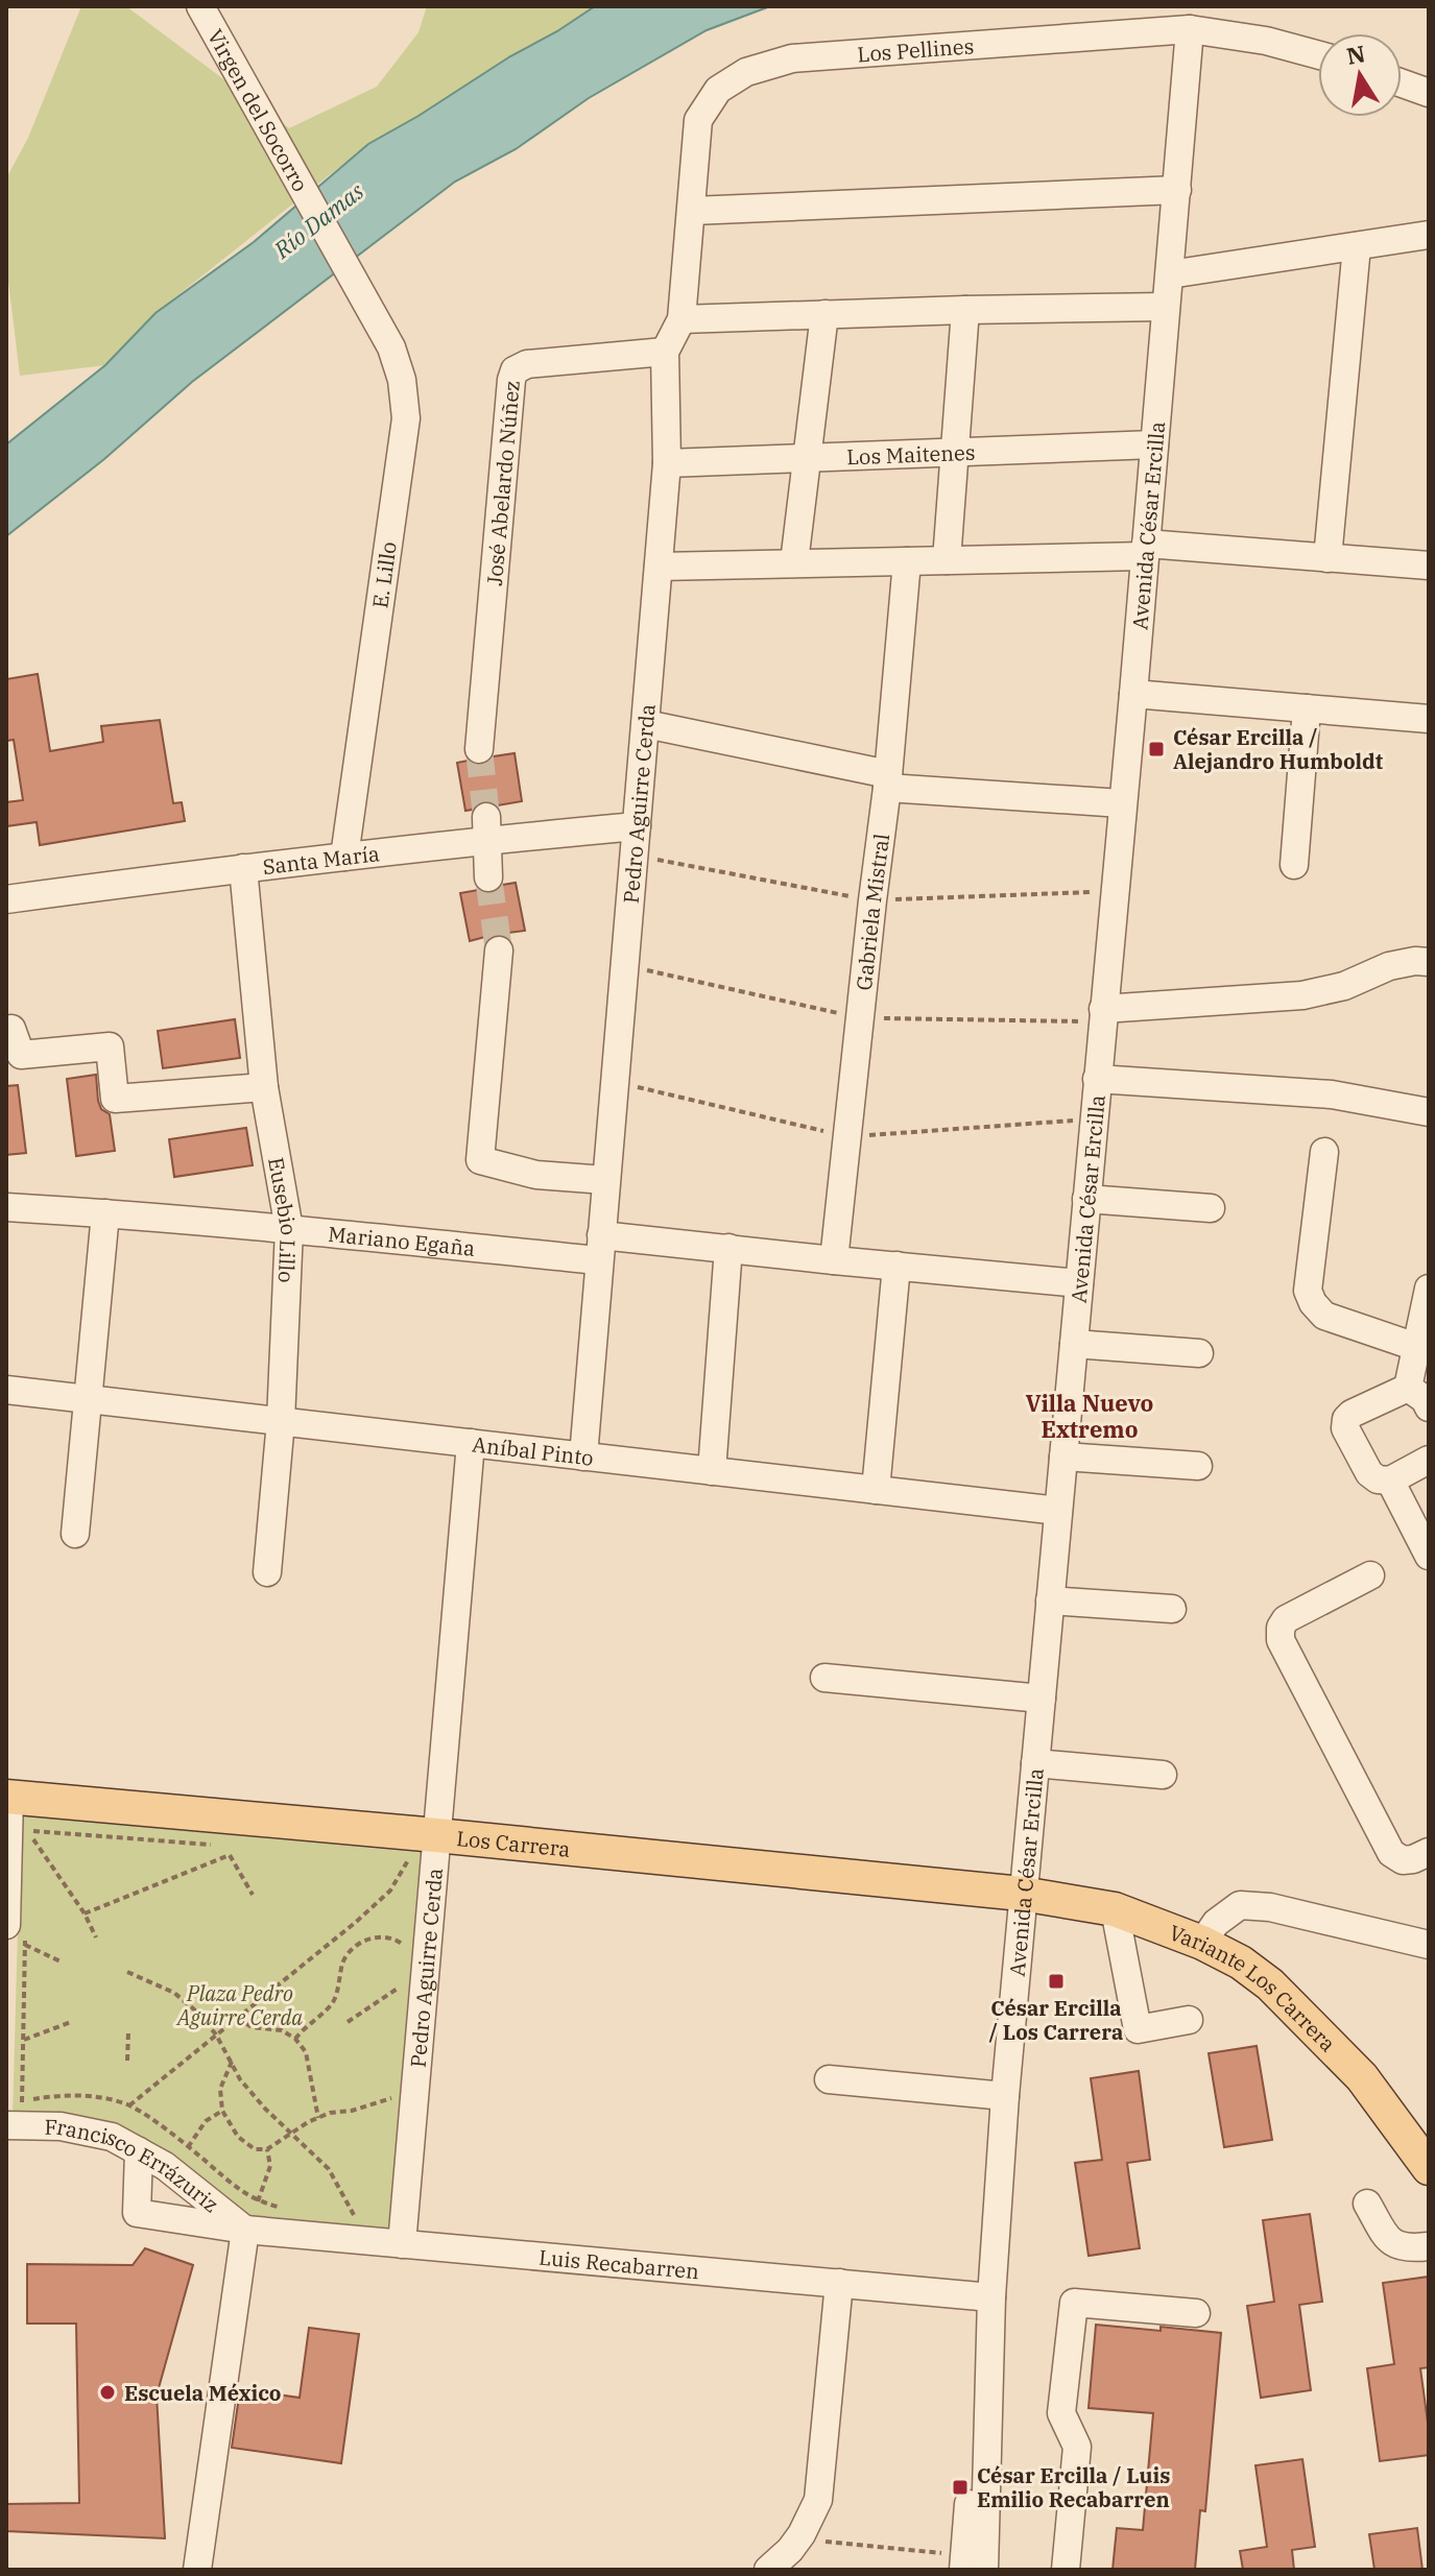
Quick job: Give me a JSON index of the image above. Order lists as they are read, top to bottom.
{
  "streets": {
    "main road": ["Los Carrera", "Variante Los Carrera"],
    "street": [
      "Los Pellines",
      "Virgen del Socorro",
      "Los Maitenes",
      "José Abelardo Núñez",
      "Avenida César Ercilla",
      "E. Lillo",
      "Pedro Aguirre Cerda",
      "Santa María",
      "Gabriela Mistral",
      "Eusebio Lillo",
      "Mariano Egaña",
      "Aníbal Pinto",
      "Francisco Errázuriz",
      "Luis Recabarren"
    ]
  },
  "crossings": [
    ["Los Pellines", "Avenida César Ercilla"],
    ["Los Pellines", "Pedro Aguirre Cerda"],
    ["Virgen del Socorro", "E. Lillo"],
    ["Los Maitenes", "Avenida César Ercilla"],
    ["Los Maitenes", "Pedro Aguirre Cerda"],
    ["José Abelardo Núñez", "Pedro Aguirre Cerda"],
    ["Avenida César Ercilla", "Mariano Egaña"],
    ["Avenida César Ercilla", "Aníbal Pinto"],
    ["Avenida César Ercilla", "Los Carrera"],
    ["Avenida César Ercilla", "Variante Los Carrera"],
    ["Avenida César Ercilla", "Luis Recabarren"],
    ["E. Lillo", "Santa María"],
    ["Pedro Aguirre Cerda", "Santa María"],
    ["Pedro Aguirre Cerda", "Mariano Egaña"],
    ["Pedro Aguirre Cerda", "Aníbal Pinto"],
    ["Pedro Aguirre Cerda", "Los Carrera"],
    ["Pedro Aguirre Cerda", "Luis Recabarren"],
    ["Santa María", "Eusebio Lillo"],
    ["Gabriela Mistral", "Mariano Egaña"],
    ["Eusebio Lillo", "Mariano Egaña"],
    ["Eusebio Lillo", "Aníbal Pinto"],
    ["Los Carrera", "Variante Los Carrera"],
    ["Francisco Errázuriz", "Luis Recabarren"]
  ],
  "districts": ["Villa Nuevo Extremo"],
  "water": ["Río Damas"],
  "parks": ["Plaza Pedro Aguirre Cerda"],
  "places": {
    "transit": ["César Ercilla / Alejandro Humboldt", "César Ercilla / Los Carrera", "César Ercilla / Luis Emilio Recabarren"],
    "other": ["Escuela México"]
  },
  "north": "top"
}
